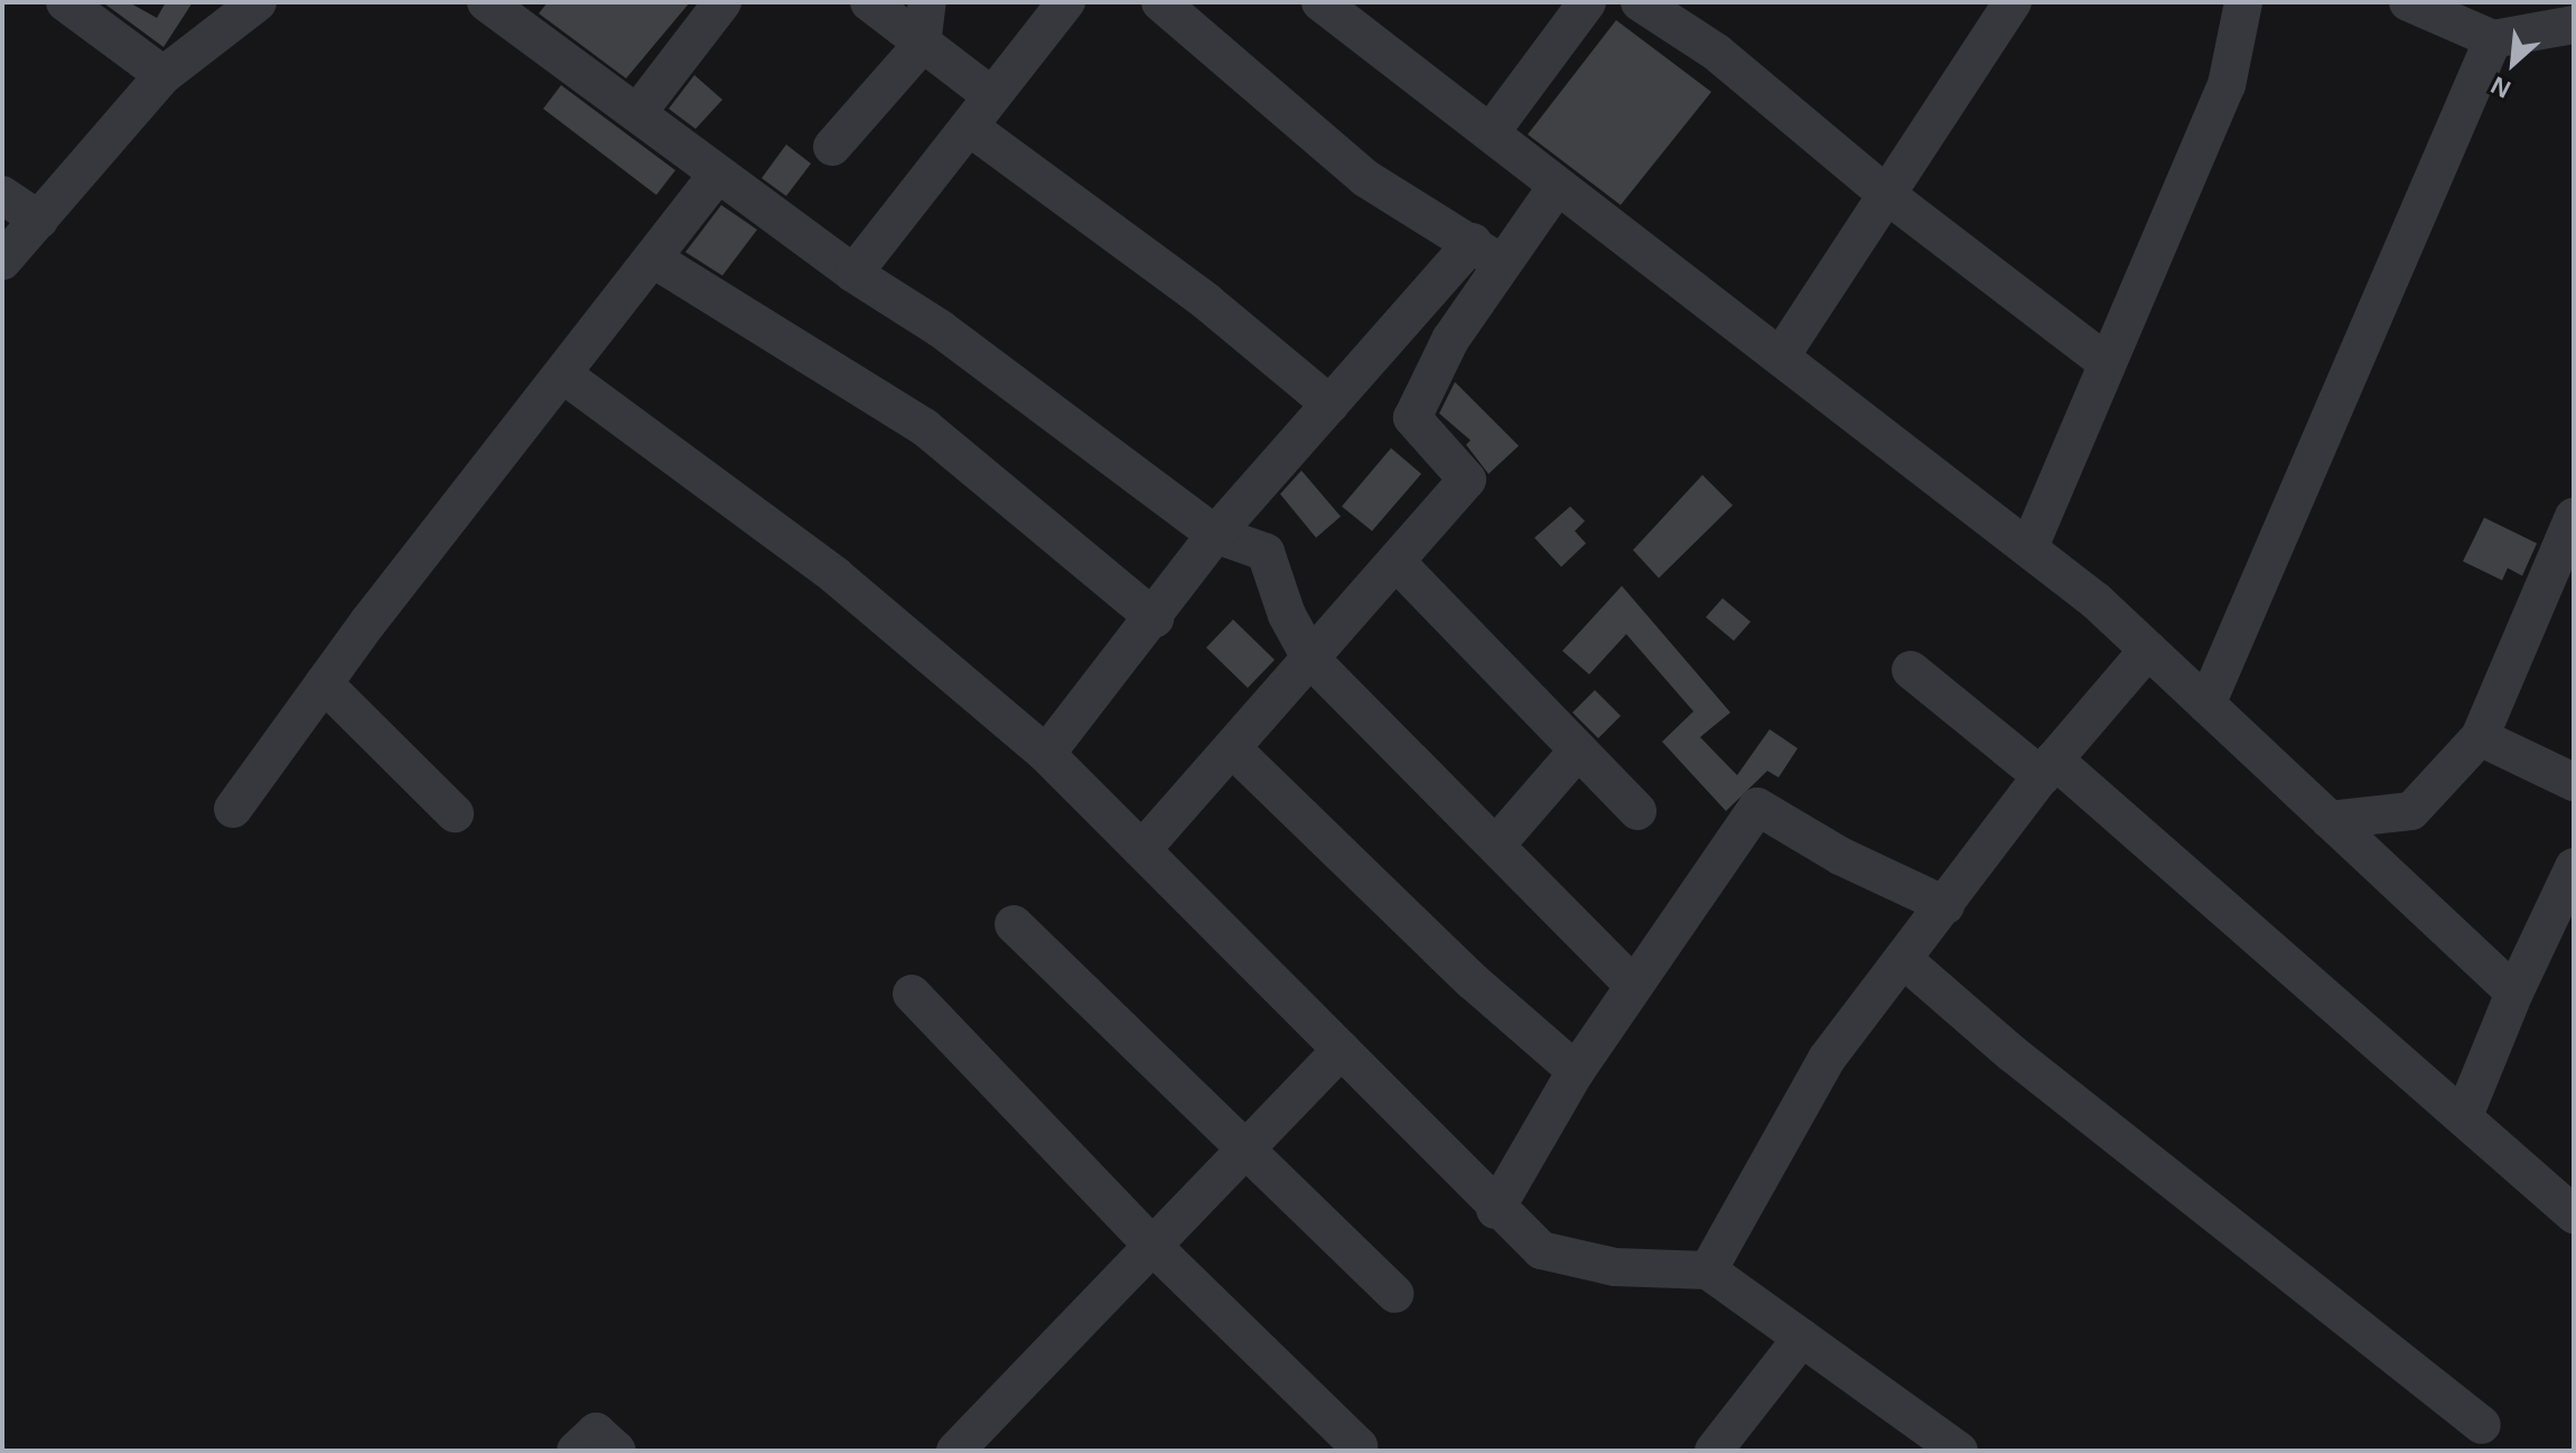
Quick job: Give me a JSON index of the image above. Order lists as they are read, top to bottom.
{
  "north": "bottom left"
}
